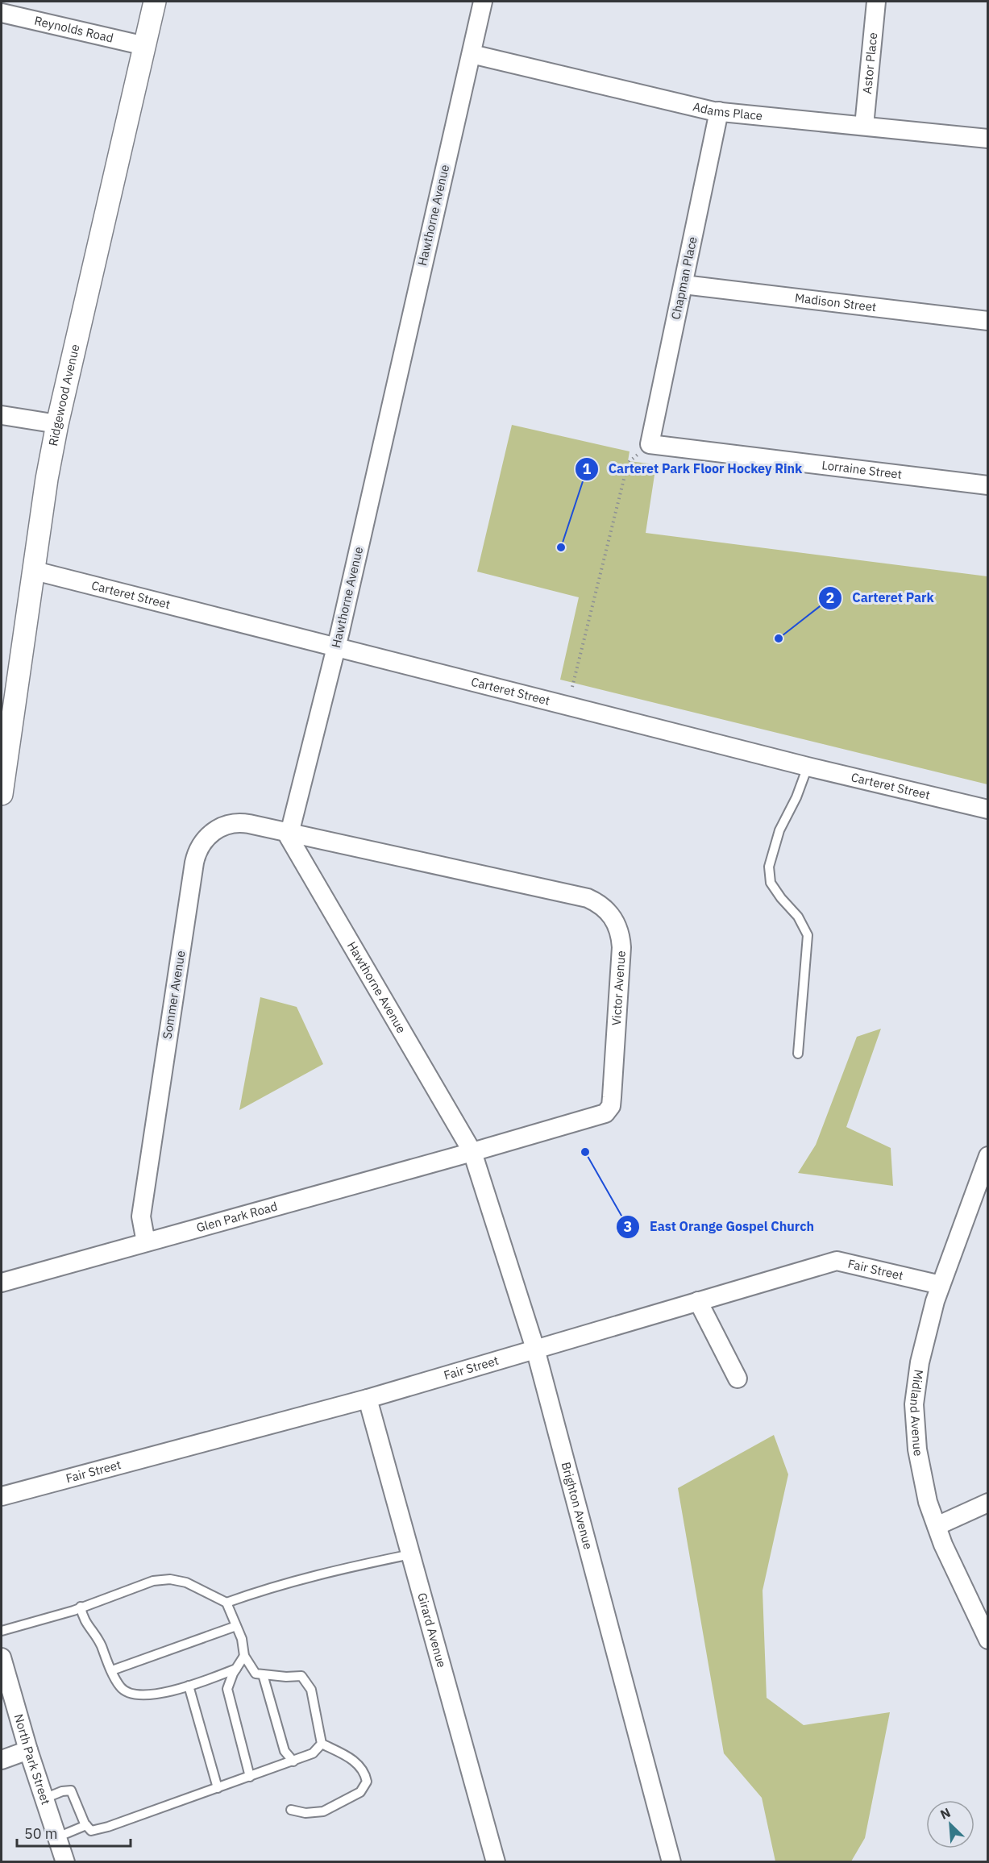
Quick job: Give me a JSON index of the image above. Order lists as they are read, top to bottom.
{
  "streets": {
    "street": [
      "Reynolds Road",
      "Astor Place",
      "Adams Place",
      "Hawthorne Avenue",
      "Chapman Place",
      "Madison Street",
      "Ridgewood Avenue",
      "Lorraine Street",
      "Carteret Street",
      "Victor Avenue",
      "Sommer Avenue",
      "Glen Park Road",
      "Fair Street",
      "Midland Avenue",
      "Brighton Avenue",
      "Girard Avenue",
      "North Park Street"
    ]
  },
  "crossings": [
    ["Reynolds Road", "Ridgewood Avenue"],
    ["Astor Place", "Adams Place"],
    ["Adams Place", "Hawthorne Avenue"],
    ["Adams Place", "Chapman Place"],
    ["Hawthorne Avenue", "Carteret Street"],
    ["Hawthorne Avenue", "Victor Avenue"],
    ["Hawthorne Avenue", "Sommer Avenue"],
    ["Hawthorne Avenue", "Glen Park Road"],
    ["Hawthorne Avenue", "Brighton Avenue"],
    ["Chapman Place", "Madison Street"],
    ["Chapman Place", "Lorraine Street"],
    ["Ridgewood Avenue", "Carteret Street"],
    ["Victor Avenue", "Sommer Avenue"],
    ["Victor Avenue", "Glen Park Road"],
    ["Victor Avenue", "Brighton Avenue"],
    ["Sommer Avenue", "Glen Park Road"],
    ["Glen Park Road", "Brighton Avenue"],
    ["Fair Street", "Midland Avenue"],
    ["Fair Street", "Brighton Avenue"],
    ["Fair Street", "Girard Avenue"]
  ],
  "places": ["Carteret Park Floor Hockey Rink", "Carteret Park", "East Orange Gospel Church"],
  "scale_bar": "50 m",
  "north": "top left"
}
